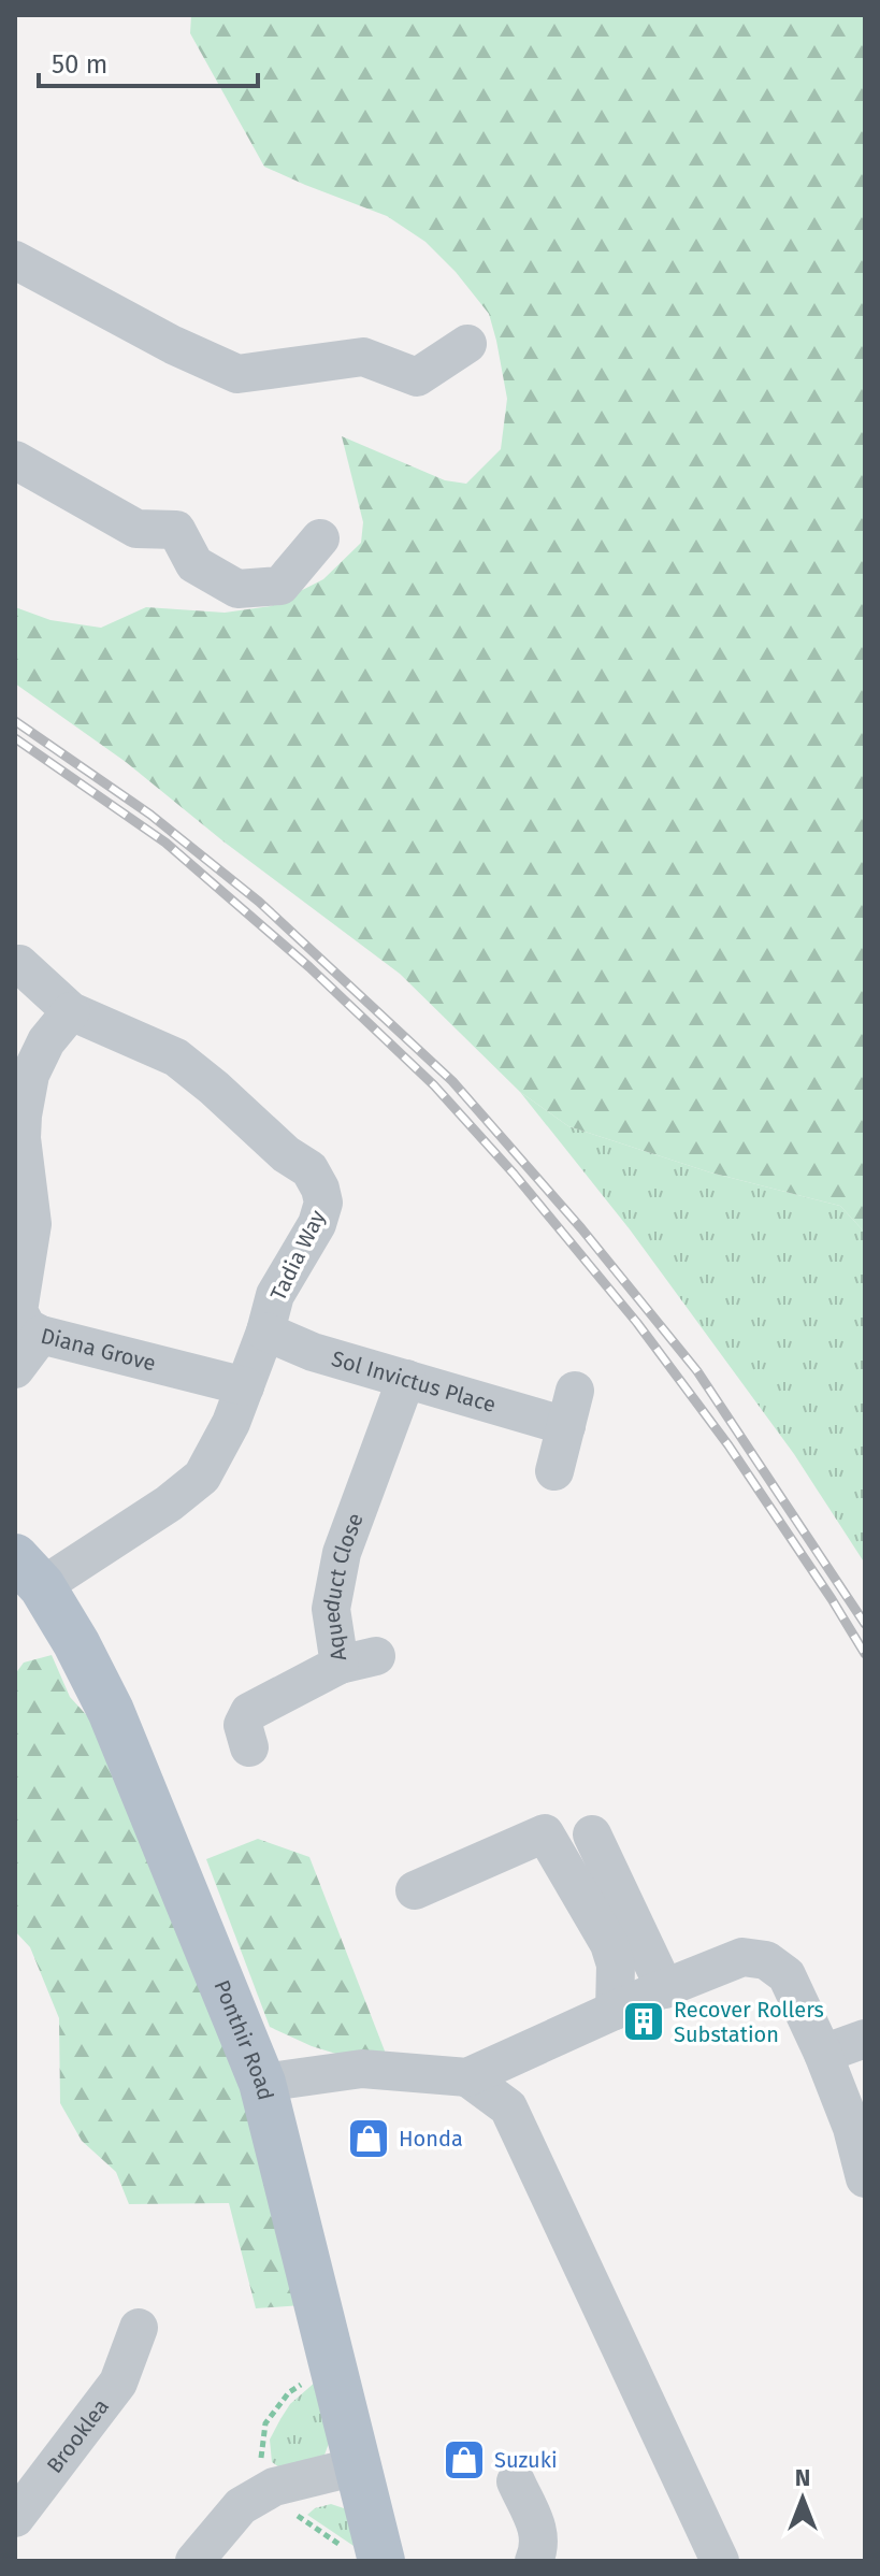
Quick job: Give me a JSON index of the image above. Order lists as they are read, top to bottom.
{
  "streets": {
    "main road": ["Ponthir Road"],
    "street": [
      "Tadia Way",
      "Diana Grove",
      "Sol Invictus Place",
      "Aqueduct Close",
      "Brooklea"
    ]
  },
  "crossings": [
    ["Tadia Way", "Diana Grove"],
    ["Tadia Way", "Sol Invictus Place"],
    ["Tadia Way", "Ponthir Road"],
    ["Sol Invictus Place", "Aqueduct Close"]
  ],
  "places": {
    "building": ["Recover Rollers Substation"],
    "shop": ["Honda", "Suzuki"]
  },
  "scale_bar": "50 m",
  "north": "top"
}
